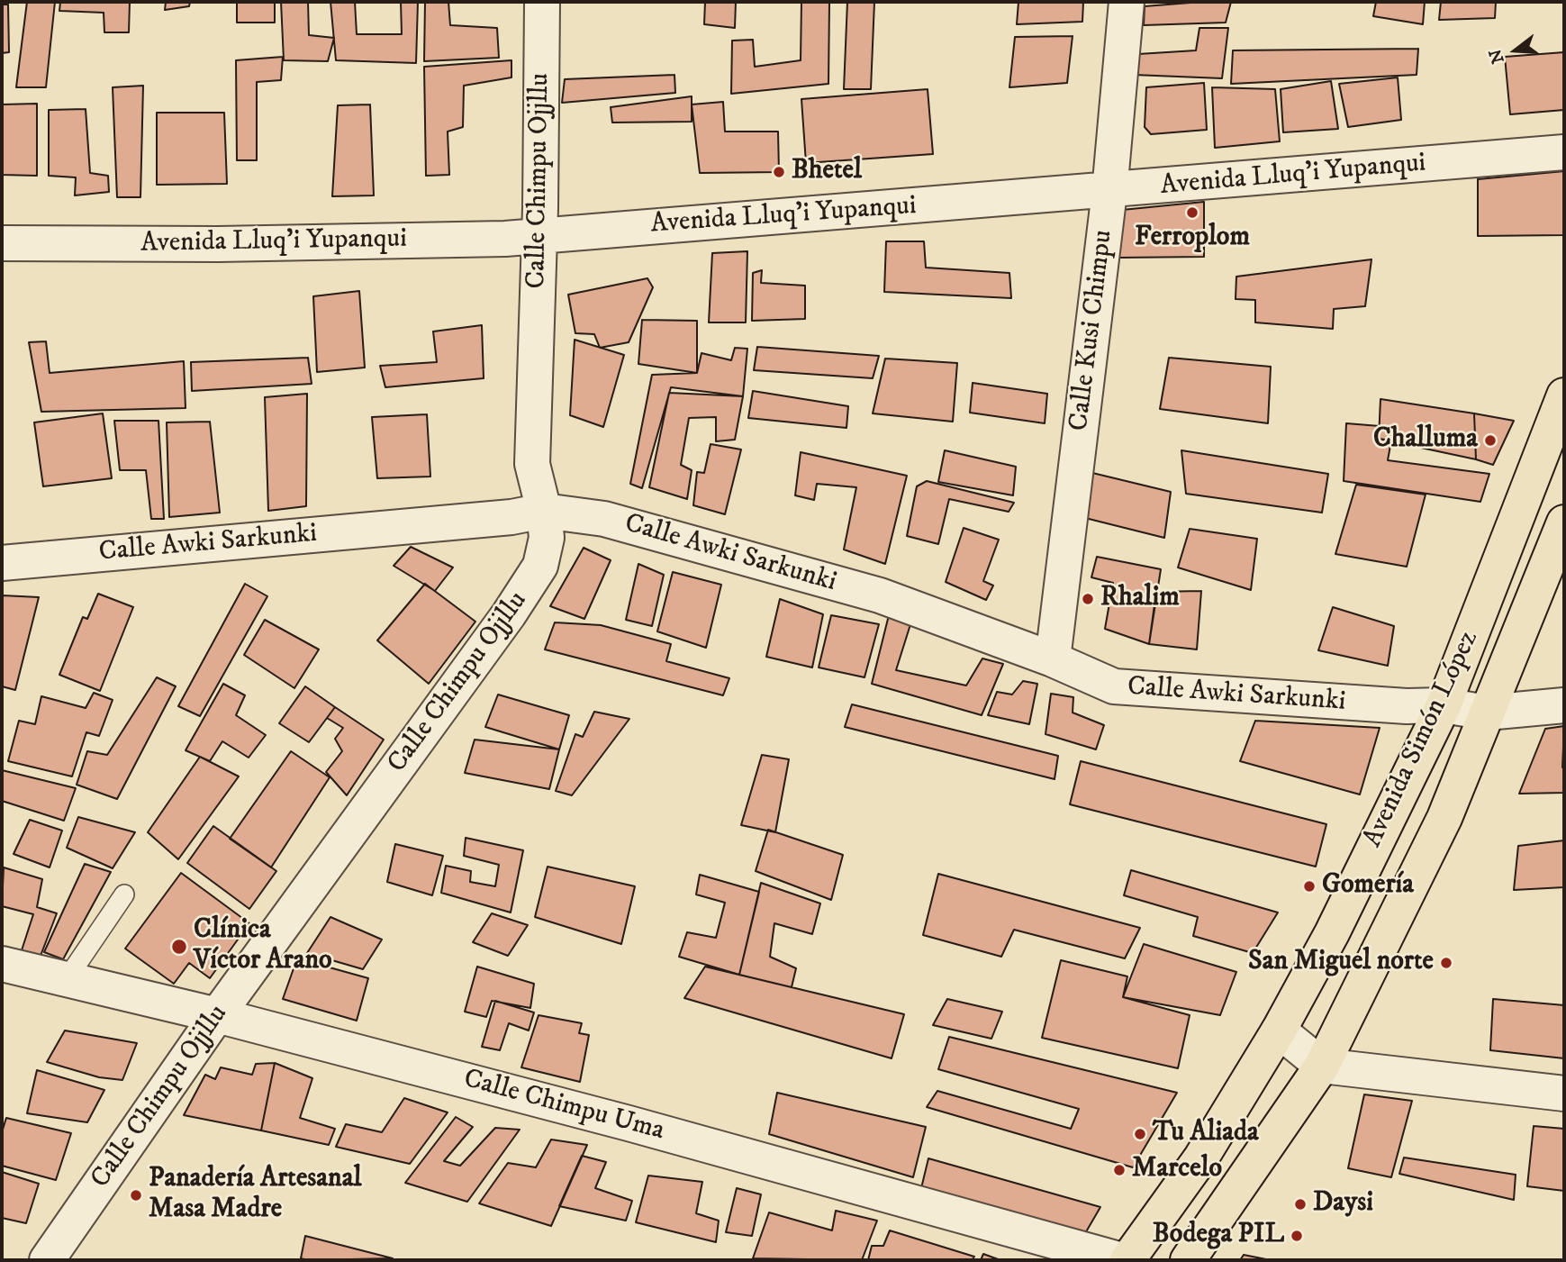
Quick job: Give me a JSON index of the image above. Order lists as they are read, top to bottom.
{
  "streets": {
    "main road": ["Avenida Simón López"],
    "street": [
      "Avenida Lluq'i Yupanqui",
      "Calle Chimpu Ojjllu",
      "Calle Kusi Chimpu",
      "Calle Awki Sarkunki",
      "Calle Chimpu Uma"
    ]
  },
  "crossings": [
    ["Avenida Lluq'i Yupanqui", "Calle Chimpu Ojjllu"],
    ["Avenida Lluq'i Yupanqui", "Calle Kusi Chimpu"],
    ["Calle Chimpu Ojjllu", "Calle Awki Sarkunki"],
    ["Calle Chimpu Ojjllu", "Calle Chimpu Uma"],
    ["Calle Kusi Chimpu", "Calle Awki Sarkunki"],
    ["Calle Awki Sarkunki", "Avenida Simón López"]
  ],
  "places": [
    "Bhetel",
    "Ferroplom",
    "Challuma",
    "Rhalim",
    "Gomería",
    "Clínica Víctor Arano",
    "San Miguel norte",
    "Tu Aliada",
    "Marcelo",
    "Panadería Artesanal Masa Madre",
    "Daysi",
    "Bodega PIL"
  ],
  "north": "left"
}
